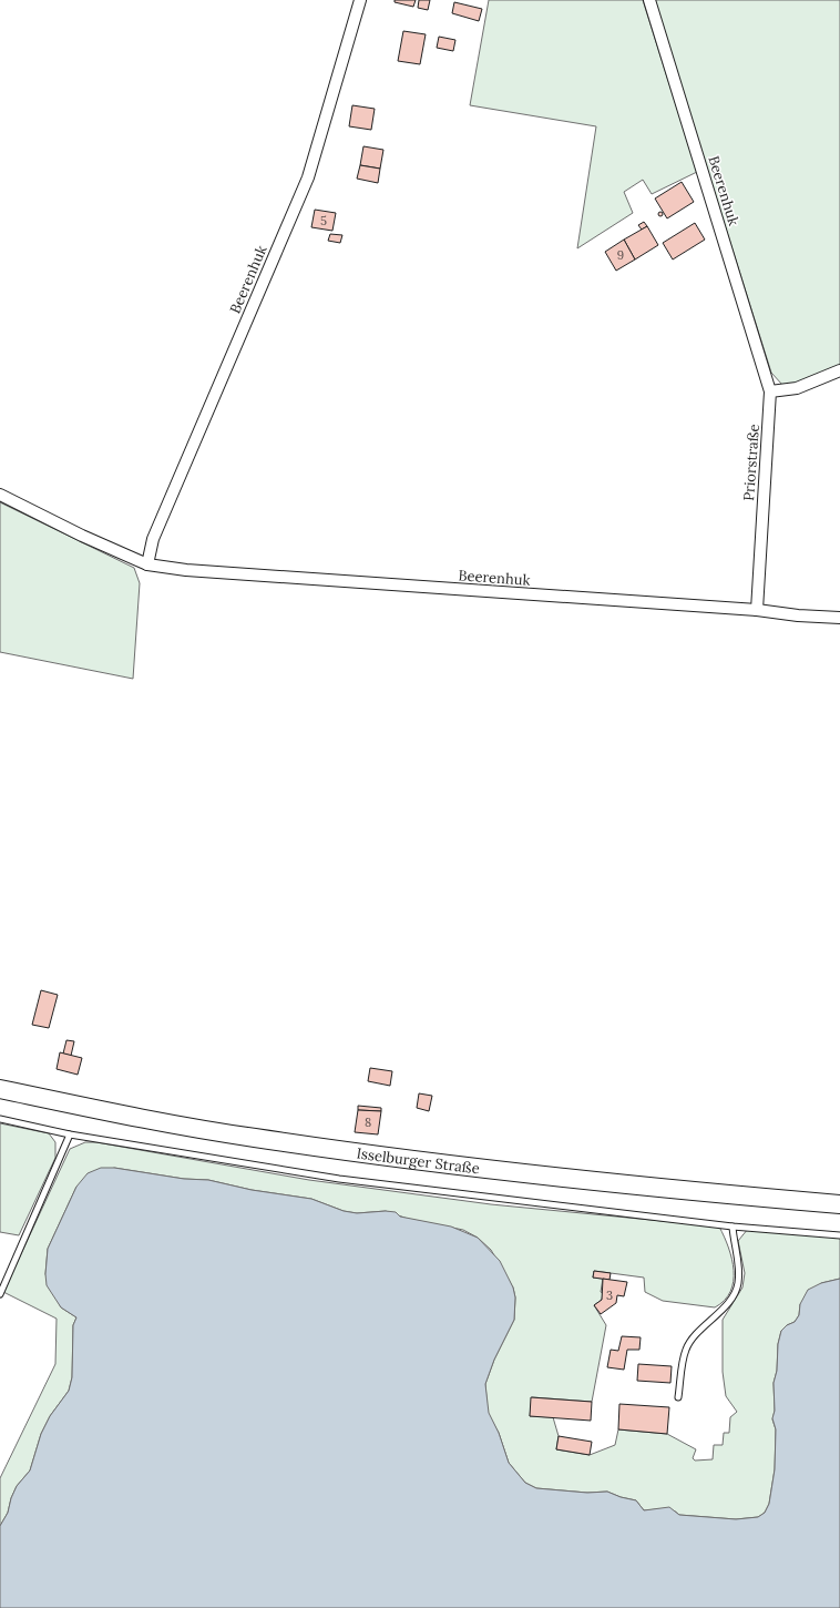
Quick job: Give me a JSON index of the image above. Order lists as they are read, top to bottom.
{
  "streets": {
    "main road": ["Isselburger Straße"],
    "street": ["Beerenhuk", "Priorstraße"]
  },
  "crossings": [
    ["Beerenhuk", "Priorstraße"]
  ],
  "house_numbers": [
    "5",
    "9",
    "8",
    "3"
  ]
}
